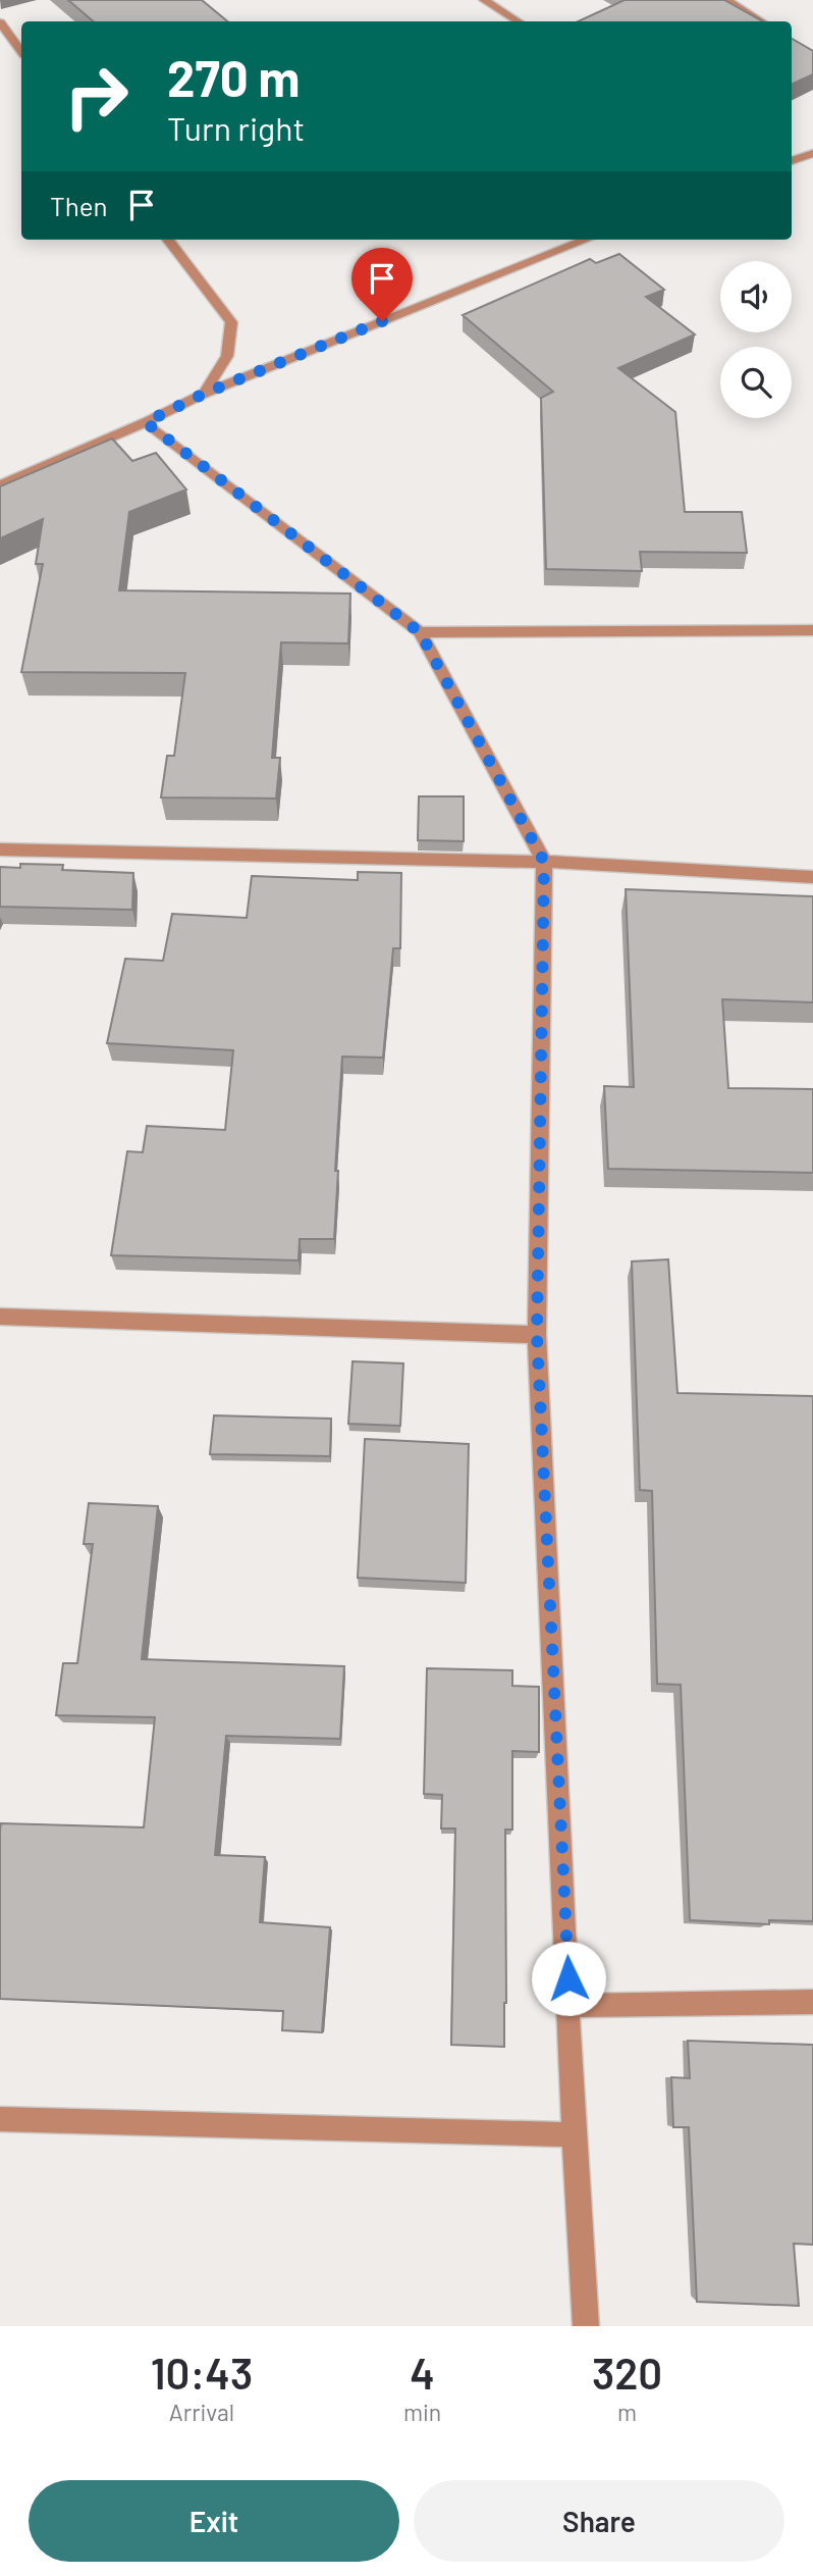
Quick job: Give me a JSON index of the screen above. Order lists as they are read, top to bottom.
{
  "page": {
    "turn": ["270 m", "Turn right"],
    "then": "Then",
    "eta": [
      "10:43",
      "Arrival",
      "4",
      "min",
      "320",
      "m"
    ],
    "buttons": ["Exit", "Share"]
  }
}
